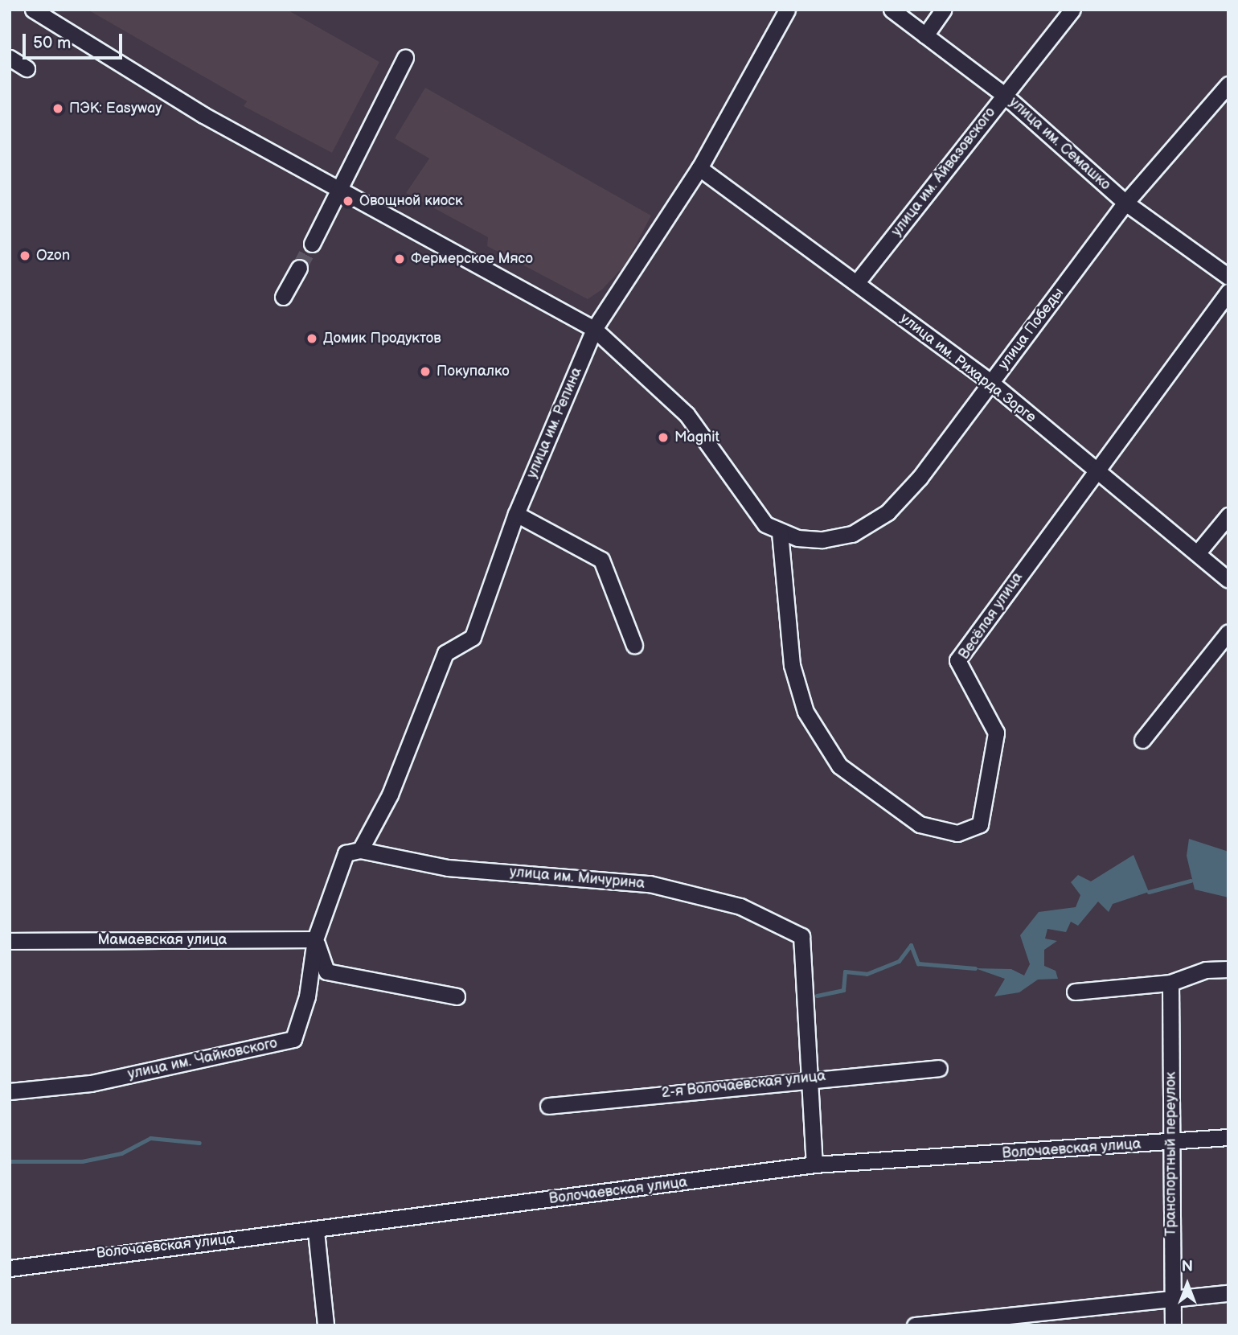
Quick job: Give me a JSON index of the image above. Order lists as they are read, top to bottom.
{
  "streets": {
    "street": [
      "улица им. Семашко",
      "улица им. Айвазовского",
      "улица Победы",
      "улица им. Рихарда Зорге",
      "улица им. Репина",
      "Весёлая улица",
      "улица им. Мичурина",
      "Мамаевская улица",
      "улица им. Чайковского",
      "2-я Волочаевская улица",
      "Волочаевская улица",
      "Транспортный переулок"
    ]
  },
  "crossings": [
    ["улица им. Семашко", "улица им. Айвазовского"],
    ["улица им. Семашко", "улица Победы"],
    ["улица им. Айвазовского", "улица им. Рихарда Зорге"],
    ["улица Победы", "улица им. Рихарда Зорге"],
    ["улица Победы", "Весёлая улица"],
    ["улица им. Рихарда Зорге", "улица им. Репина"],
    ["улица им. Рихарда Зорге", "Весёлая улица"],
    ["улица им. Репина", "улица им. Мичурина"],
    ["улица им. Репина", "Мамаевская улица"],
    ["улица им. Репина", "улица им. Чайковского"],
    ["улица им. Мичурина", "2-я Волочаевская улица"],
    ["Мамаевская улица", "улица им. Чайковского"],
    ["Волочаевская улица", "Транспортный переулок"]
  ],
  "places": [
    "ПЭК: Easyway",
    "Овощной киоск",
    "Ozon",
    "Фермерское Мясо",
    "Домик Продуктов",
    "Покупалко",
    "Magnit"
  ],
  "scale_bar": "50 m",
  "north": "top"
}
